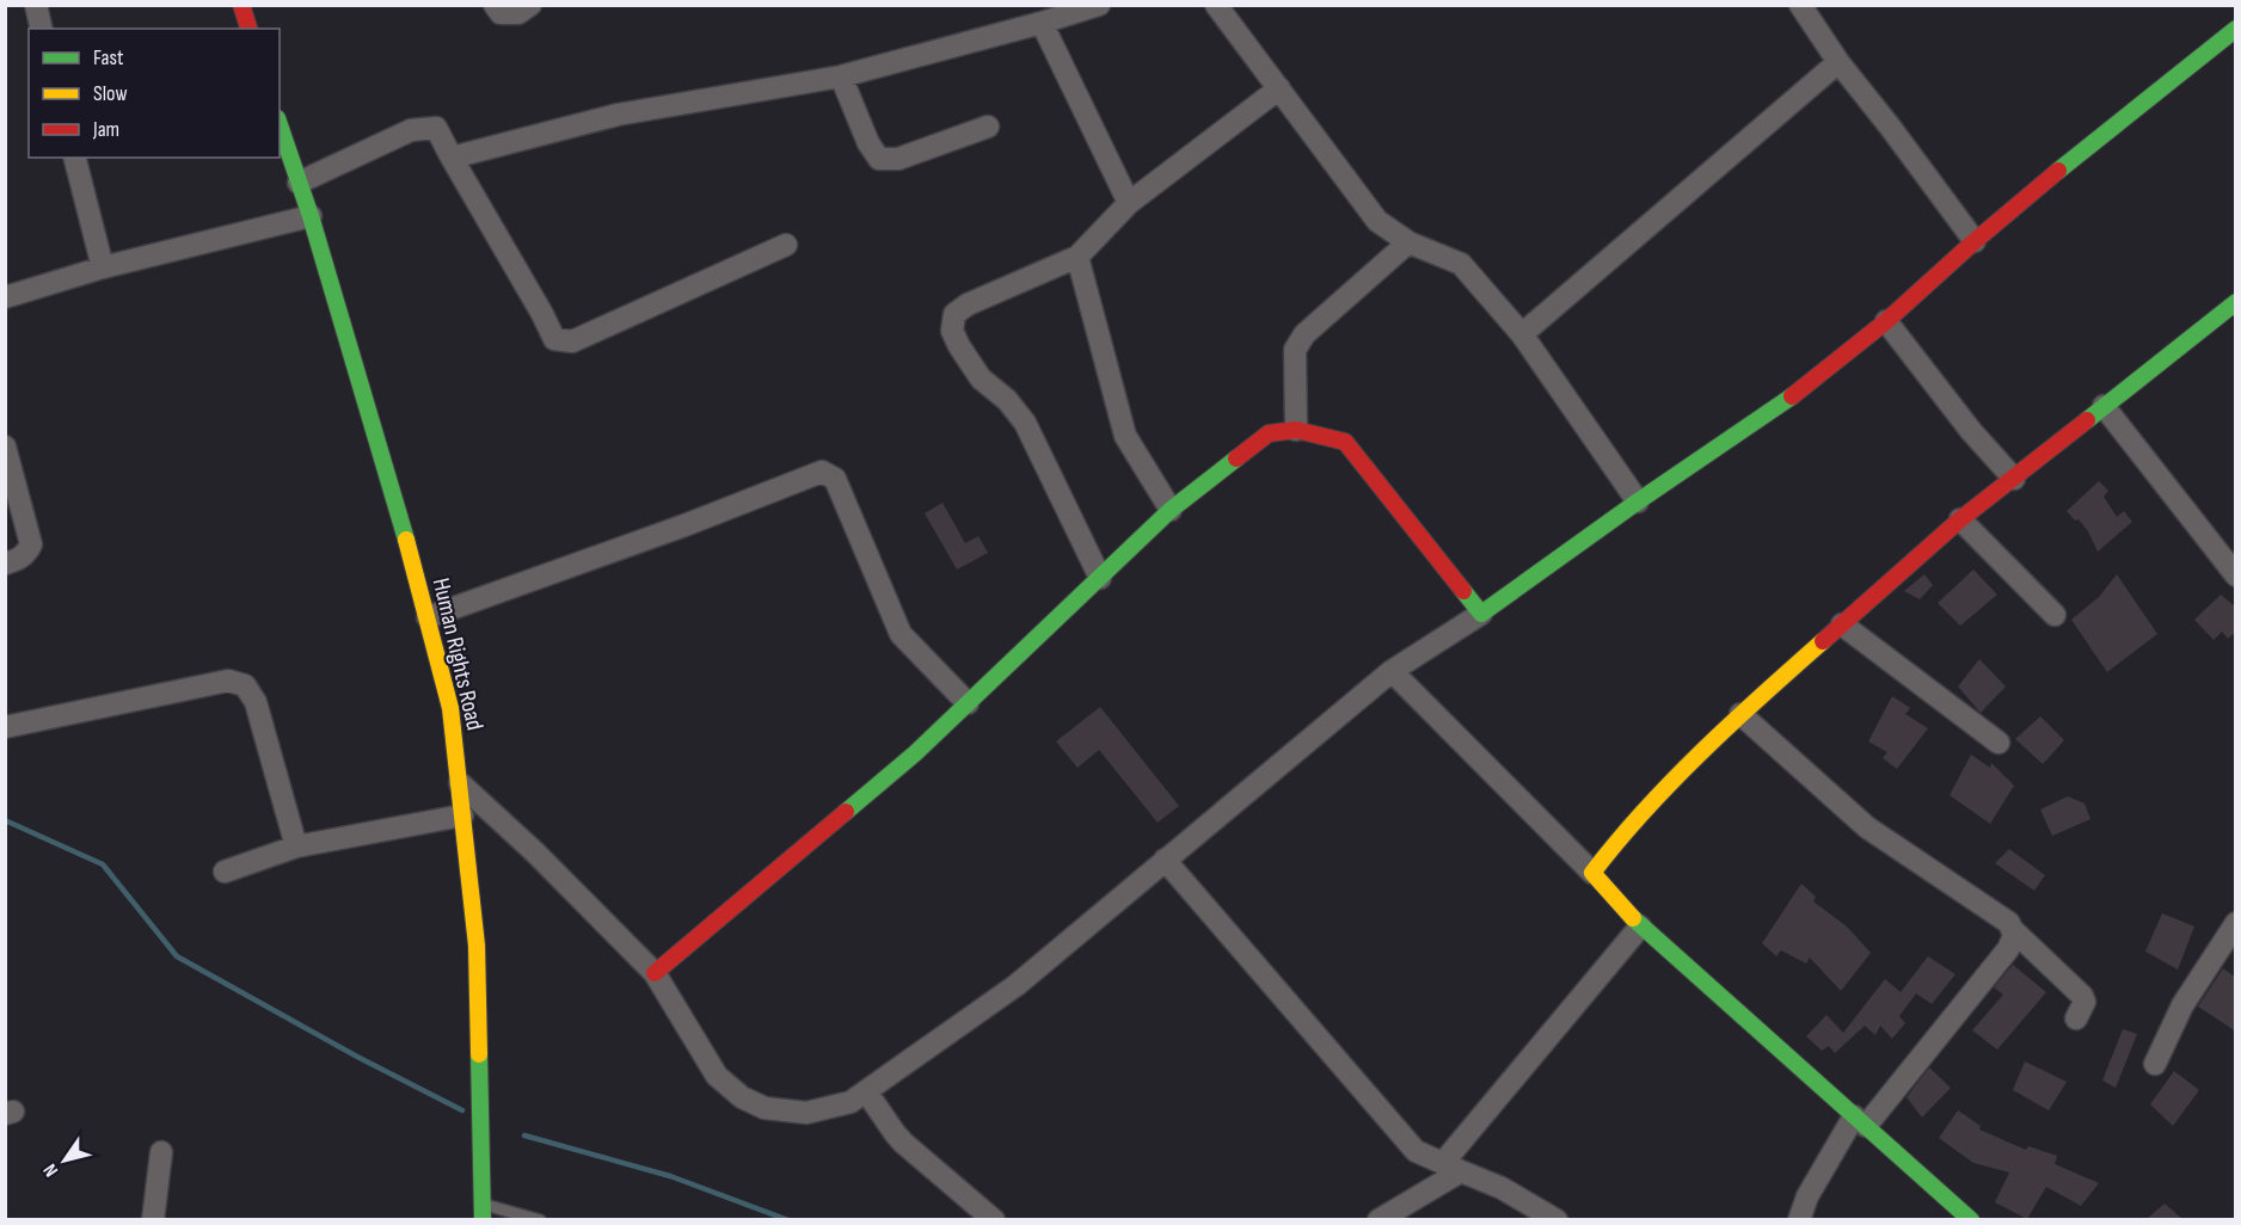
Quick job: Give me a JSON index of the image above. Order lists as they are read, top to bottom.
{
  "streets": {
    "street": ["Human Rights Road"]
  },
  "legend": ["Fast", "Slow", "Jam"],
  "north": "bottom left"
}
